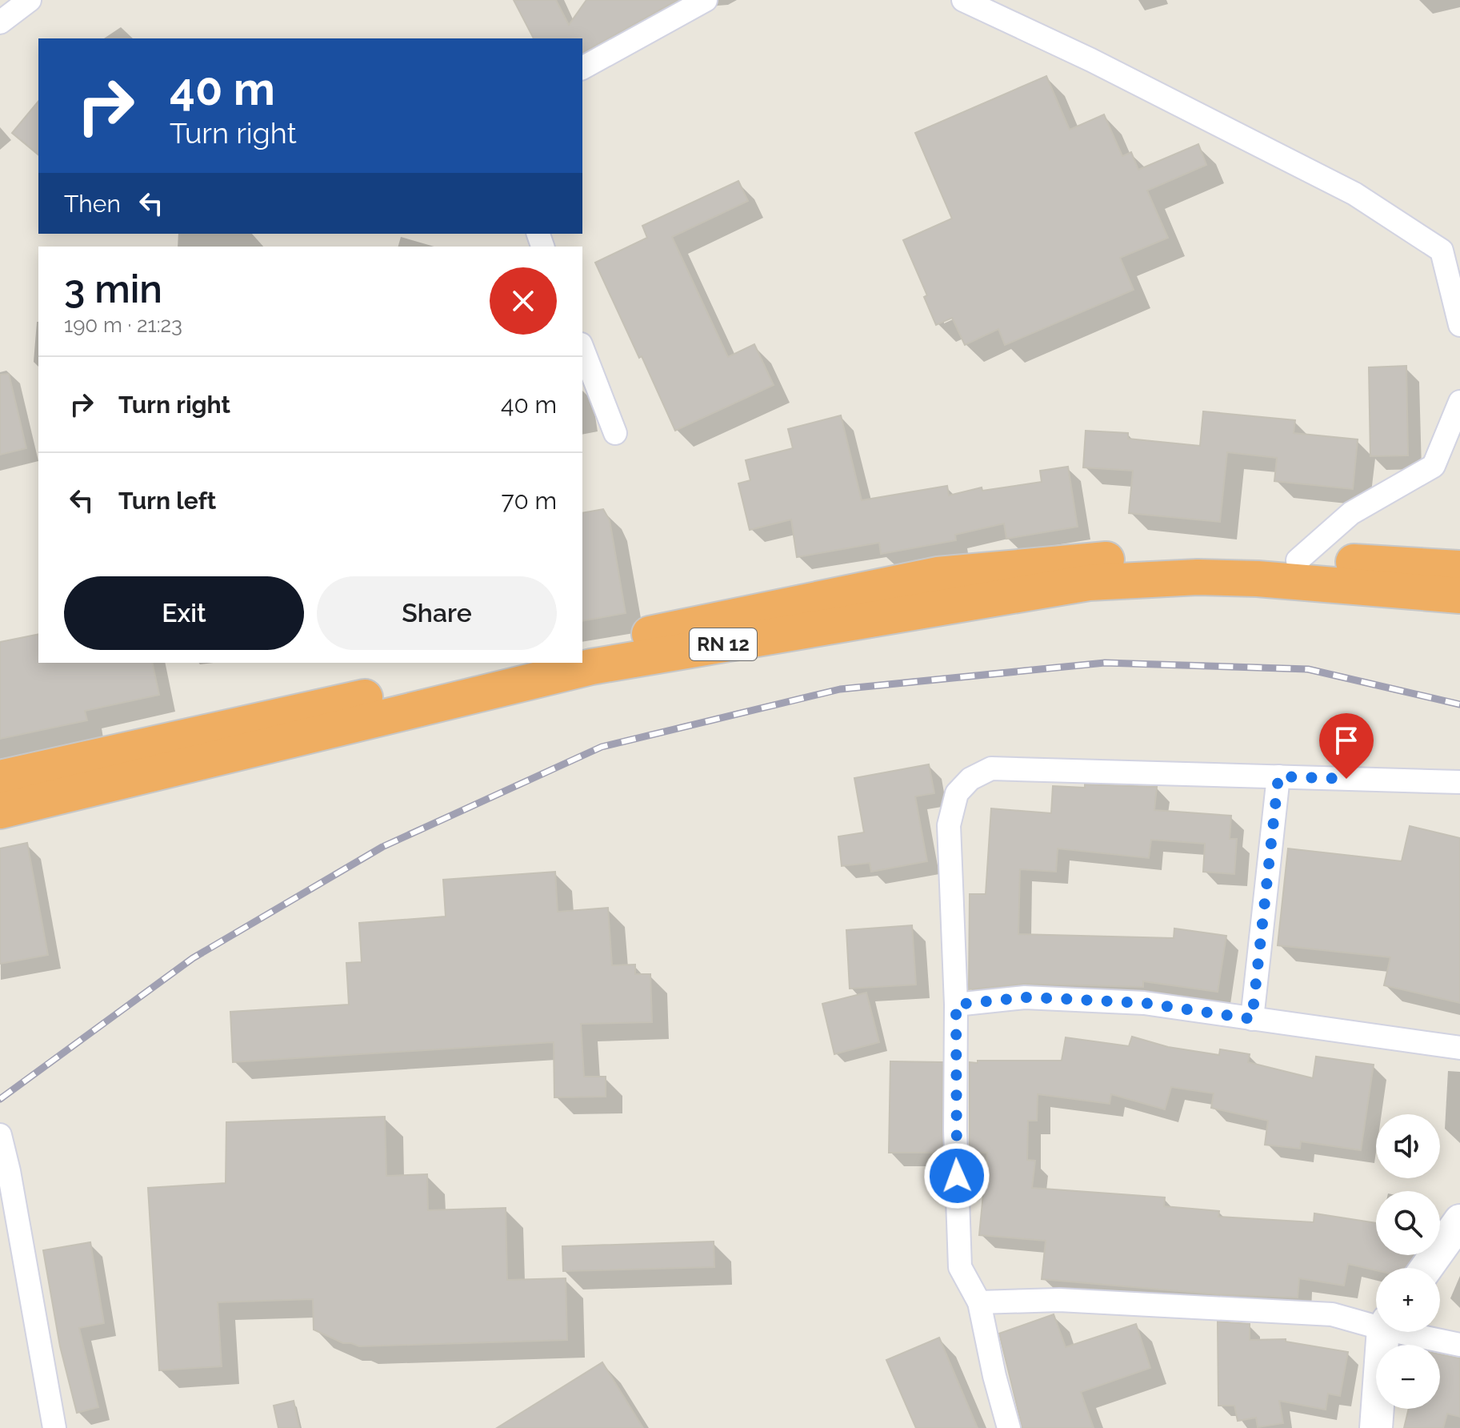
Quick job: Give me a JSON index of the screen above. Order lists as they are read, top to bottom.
{
  "streets": {
    "highway": ["RN 12"]
  },
  "page": {
    "turn": ["40 m", "Turn right"],
    "then": "Then",
    "heading": ["3 min", "190 m · 21:23"],
    "list": [
      {
        "name": "Turn right",
        "value": "40 m"
      },
      {
        "name": "Turn left",
        "value": "70 m"
      }
    ],
    "buttons": ["Exit", "Share"],
    "map_buttons": ["+", "−"]
  }
}
